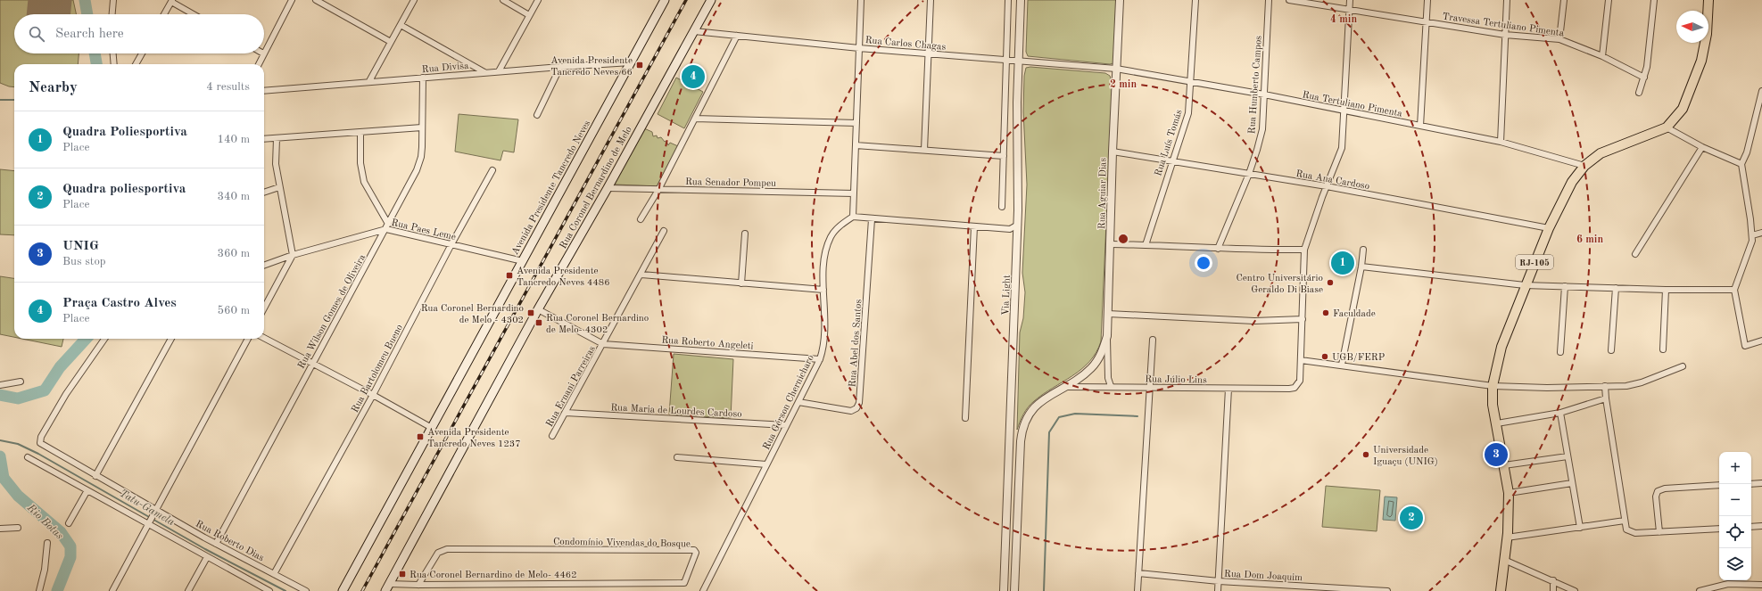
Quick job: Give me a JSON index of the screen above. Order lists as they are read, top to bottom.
{
  "streets": {
    "main road": ["Avenida Presidente Tancredo Neves", "Rua Coronel Bernardino de Melo", "RJ-105"],
    "street": [
      "Travessa Tertuliano Pimenta",
      "Rua Carlos Chagas",
      "Rua Divisa",
      "Rua Humberto Campos",
      "Rua Tertuliano Pimenta",
      "Rua Luís Tomás",
      "Rua Ana Cardoso",
      "Rua Senador Pompeu",
      "Rua Aguiar Dias",
      "Rua Paes Leme",
      "Via Light",
      "Rua Wilson Gomes de Oliveira",
      "Rua Roberto Angeleti",
      "Rua Abel dos Santos",
      "Rua Bartolomeu Bueno",
      "Rua Júlio Lins",
      "Rua Ernani Parreiras",
      "Rua Gérson Chernicharo",
      "Rua Maria de Lourdes Cardoso",
      "Rua Roberto Dias",
      "Condomínio Vivendas do Bosque",
      "Rua Dom Joaquim"
    ]
  },
  "crossings": [
    ["Rua Carlos Chagas", "Rua Tertuliano Pimenta"],
    ["Rua Carlos Chagas", "Rua Coronel Bernardino de Melo"],
    ["Rua Carlos Chagas", "Rua Aguiar Dias"],
    ["Rua Carlos Chagas", "Via Light"],
    ["Rua Divisa", "Avenida Presidente Tancredo Neves"],
    ["Rua Divisa", "Rua Wilson Gomes de Oliveira"],
    ["Rua Humberto Campos", "Rua Tertuliano Pimenta"],
    ["Rua Humberto Campos", "Rua Ana Cardoso"],
    ["Rua Tertuliano Pimenta", "Rua Luís Tomás"],
    ["Rua Tertuliano Pimenta", "Rua Aguiar Dias"],
    ["Rua Tertuliano Pimenta", "RJ-105"],
    ["Rua Luís Tomás", "Rua Ana Cardoso"],
    ["Rua Ana Cardoso", "Rua Aguiar Dias"],
    ["Rua Ana Cardoso", "RJ-105"],
    ["Rua Senador Pompeu", "Rua Coronel Bernardino de Melo"],
    ["Avenida Presidente Tancredo Neves", "Rua Paes Leme"],
    ["Rua Coronel Bernardino de Melo", "Rua Roberto Angeleti"],
    ["Rua Coronel Bernardino de Melo", "Condomínio Vivendas do Bosque"],
    ["Rua Aguiar Dias", "Rua Júlio Lins"],
    ["Rua Paes Leme", "Rua Wilson Gomes de Oliveira"],
    ["Rua Paes Leme", "Rua Bartolomeu Bueno"],
    ["Rua Wilson Gomes de Oliveira", "Rua Roberto Dias"],
    ["Rua Roberto Angeleti", "Rua Ernani Parreiras"],
    ["Rua Roberto Angeleti", "Rua Gérson Chernicharo"],
    ["Rua Abel dos Santos", "Rua Gérson Chernicharo"],
    ["Rua Bartolomeu Bueno", "Rua Roberto Dias"],
    ["Rua Ernani Parreiras", "Rua Maria de Lourdes Cardoso"],
    ["Rua Gérson Chernicharo", "Rua Maria de Lourdes Cardoso"]
  ],
  "water": ["Tatu-Gamela", "Rio Botas"],
  "places": {
    "transit": [
      "Avenida Presidente Tancredo Neves 66",
      "Avenida Presidente Tancredo Neves 4486",
      "Rua Coronel Bernardino de Melo - 4302",
      "Rua Coronel Bernardino de Melo- 4302",
      "Avenida Presidente Tancredo Neves 1237",
      "Rua Coronel Bernardino de Melo- 4462"
    ],
    "other": [
      "Centro Universitário Geraldo Di Biase",
      "Faculdade",
      "UGB/FERP",
      "Universidade Iguaçu (UNIG)"
    ]
  },
  "north": "left",
  "page": {
    "search": "Search here",
    "pins": [
      "4",
      "1",
      "3",
      "2"
    ],
    "heading": ["Nearby", "4 results"],
    "list": [
      {
        "mark": "1",
        "name": "Quadra Poliesportiva",
        "note": "Place",
        "value": "140 m"
      },
      {
        "mark": "2",
        "name": "Quadra poliesportiva",
        "note": "Place",
        "value": "340 m"
      },
      {
        "mark": "3",
        "name": "UNIG",
        "note": "Bus stop",
        "value": "360 m"
      },
      {
        "mark": "4",
        "name": "Praça Castro Alves",
        "note": "Place",
        "value": "560 m"
      }
    ],
    "map_buttons": ["+", "−"]
  },
  "rings": ["4 min", "2 min", "6 min"]
}
